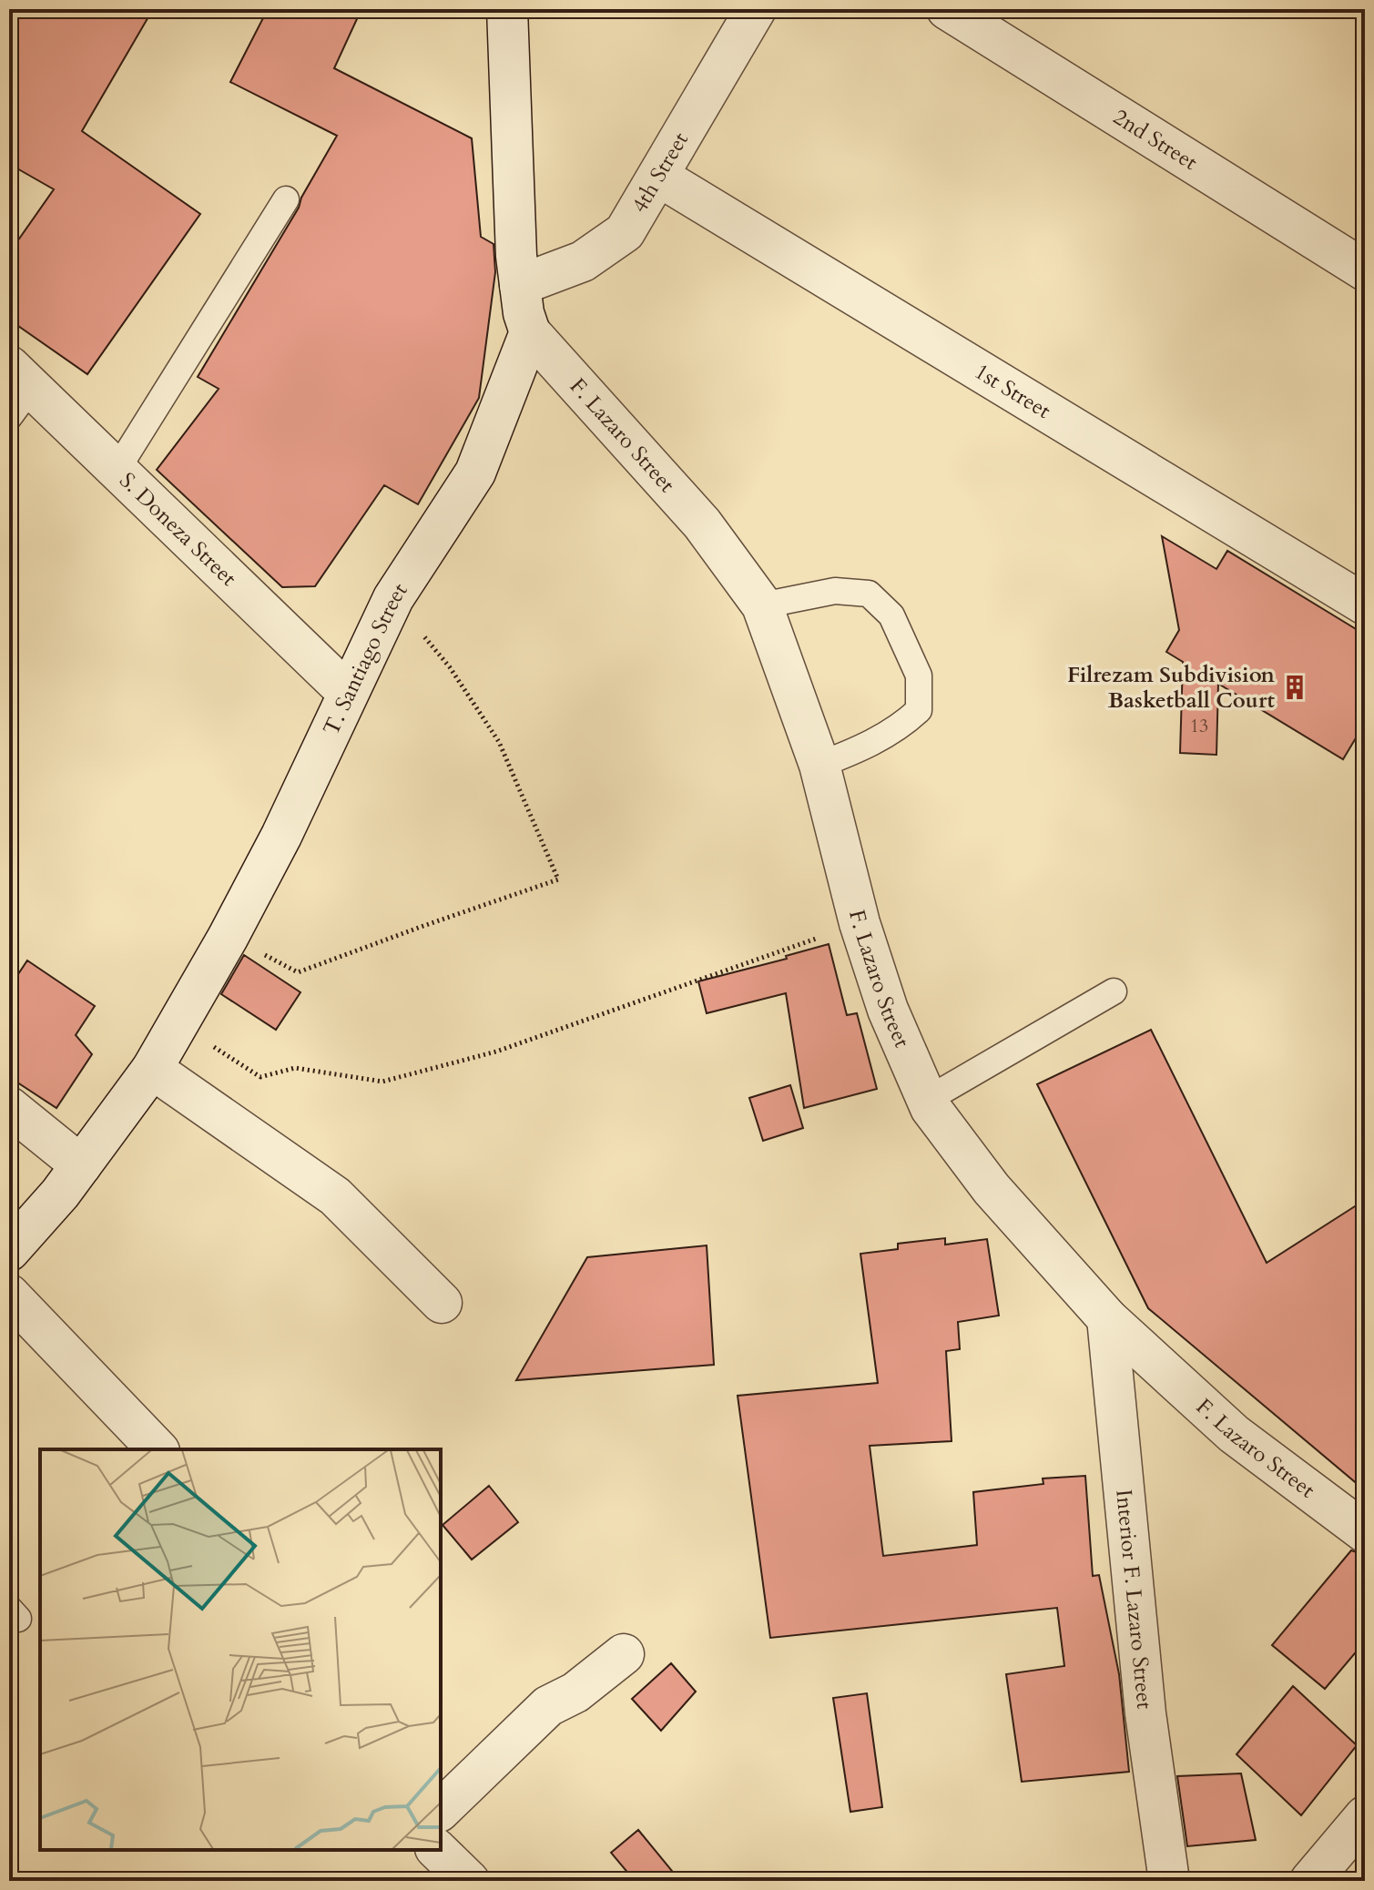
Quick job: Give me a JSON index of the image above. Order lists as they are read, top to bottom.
{
  "streets": {
    "street": [
      "2nd Street",
      "4th Street",
      "1st Street",
      "F. Lazaro Street",
      "S. Doneza Street",
      "T. Santiago Street",
      "Interior F. Lazaro Street"
    ]
  },
  "crossings": [
    ["4th Street", "1st Street"],
    ["F. Lazaro Street", "T. Santiago Street"],
    ["F. Lazaro Street", "Interior F. Lazaro Street"],
    ["S. Doneza Street", "T. Santiago Street"]
  ],
  "places": {
    "building": ["Filrezam Subdivision Basketball Court"]
  },
  "house_numbers": ["13"]
}
